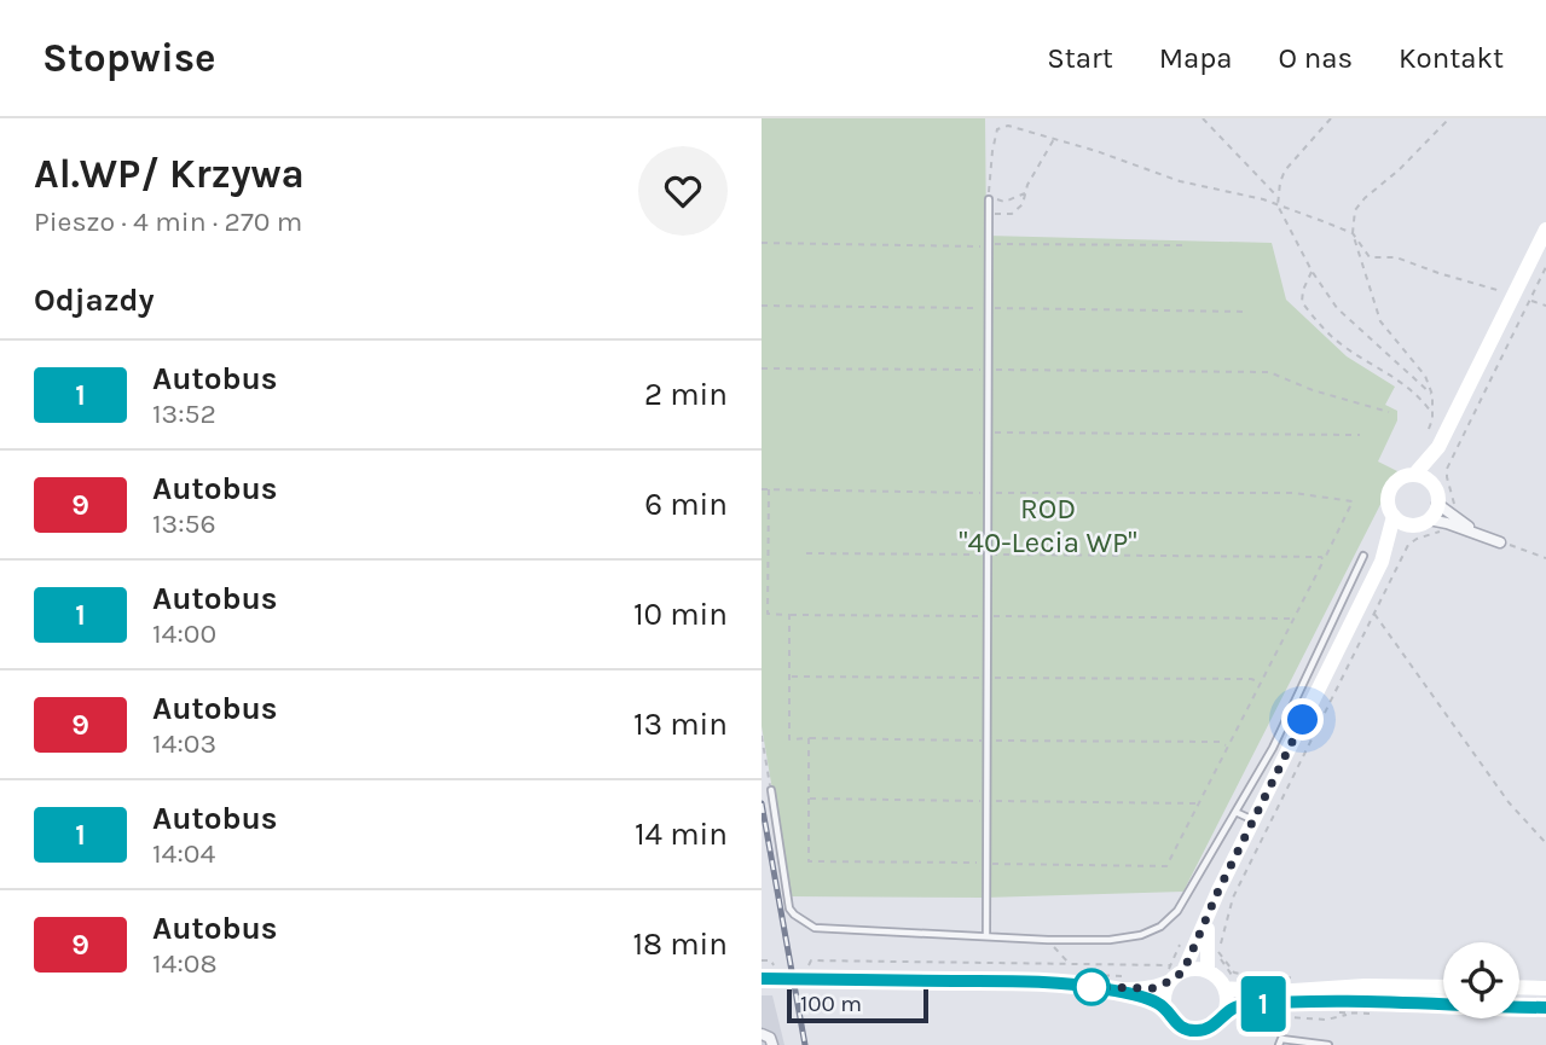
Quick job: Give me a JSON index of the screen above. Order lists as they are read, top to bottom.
{
  "parks": ["ROD \"40-Lecia WP\""],
  "lines": ["bus line 1"],
  "scale_bar": "100 m",
  "page": {
    "header": "Stopwise",
    "nav": [
      "Start",
      "Mapa",
      "O nas",
      "Kontakt"
    ],
    "heading": [
      ["Al.WP/ Krzywa", "Pieszo · 4 min · 270 m"],
      "Odjazdy"
    ],
    "on_map": "1",
    "list": [
      {
        "mark": "1",
        "name": "Autobus",
        "note": "13:52",
        "value": "2 min"
      },
      {
        "mark": "9",
        "name": "Autobus",
        "note": "13:56",
        "value": "6 min"
      },
      {
        "mark": "1",
        "name": "Autobus",
        "note": "14:00",
        "value": "10 min"
      },
      {
        "mark": "9",
        "name": "Autobus",
        "note": "14:03",
        "value": "13 min"
      },
      {
        "mark": "1",
        "name": "Autobus",
        "note": "14:04",
        "value": "14 min"
      },
      {
        "mark": "9",
        "name": "Autobus",
        "note": "14:08",
        "value": "18 min"
      }
    ],
    "scale": "100 m"
  }
}
